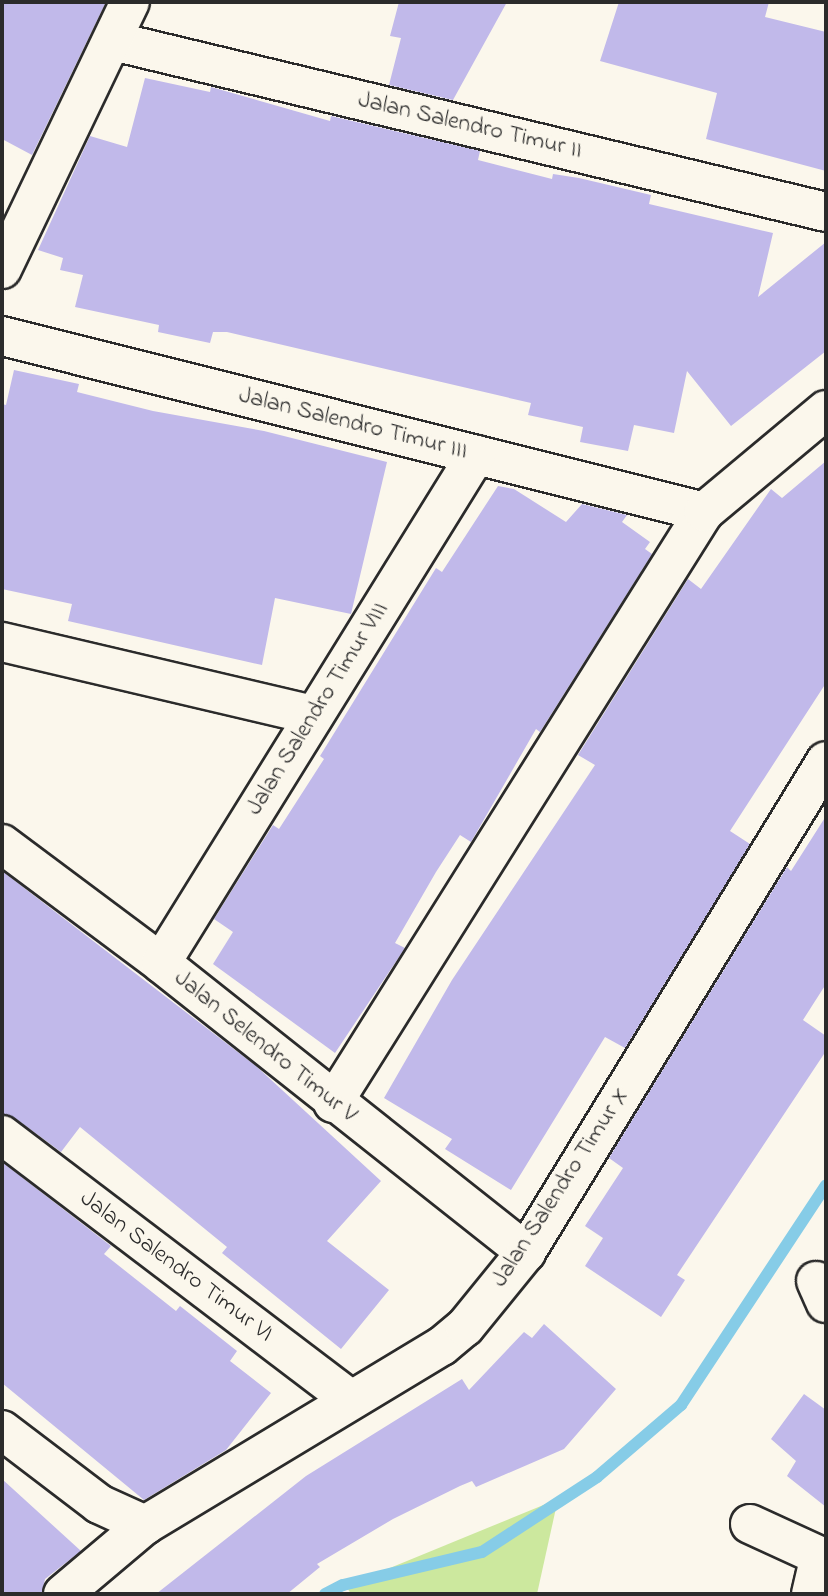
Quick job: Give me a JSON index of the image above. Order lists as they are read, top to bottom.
{
  "streets": {
    "street": [
      "Jalan Salendro Timur II",
      "Jalan Salendro Timur III",
      "Jalan Salendro Timur VIII",
      "Jalan Selendro Timur V",
      "Jalan Salendro Timur X",
      "Jalan Salendro Timur VI"
    ]
  },
  "crossings": [
    ["Jalan Salendro Timur III", "Jalan Salendro Timur VIII"],
    ["Jalan Salendro Timur VIII", "Jalan Selendro Timur V"],
    ["Jalan Selendro Timur V", "Jalan Salendro Timur X"],
    ["Jalan Salendro Timur X", "Jalan Salendro Timur VI"]
  ]
}
